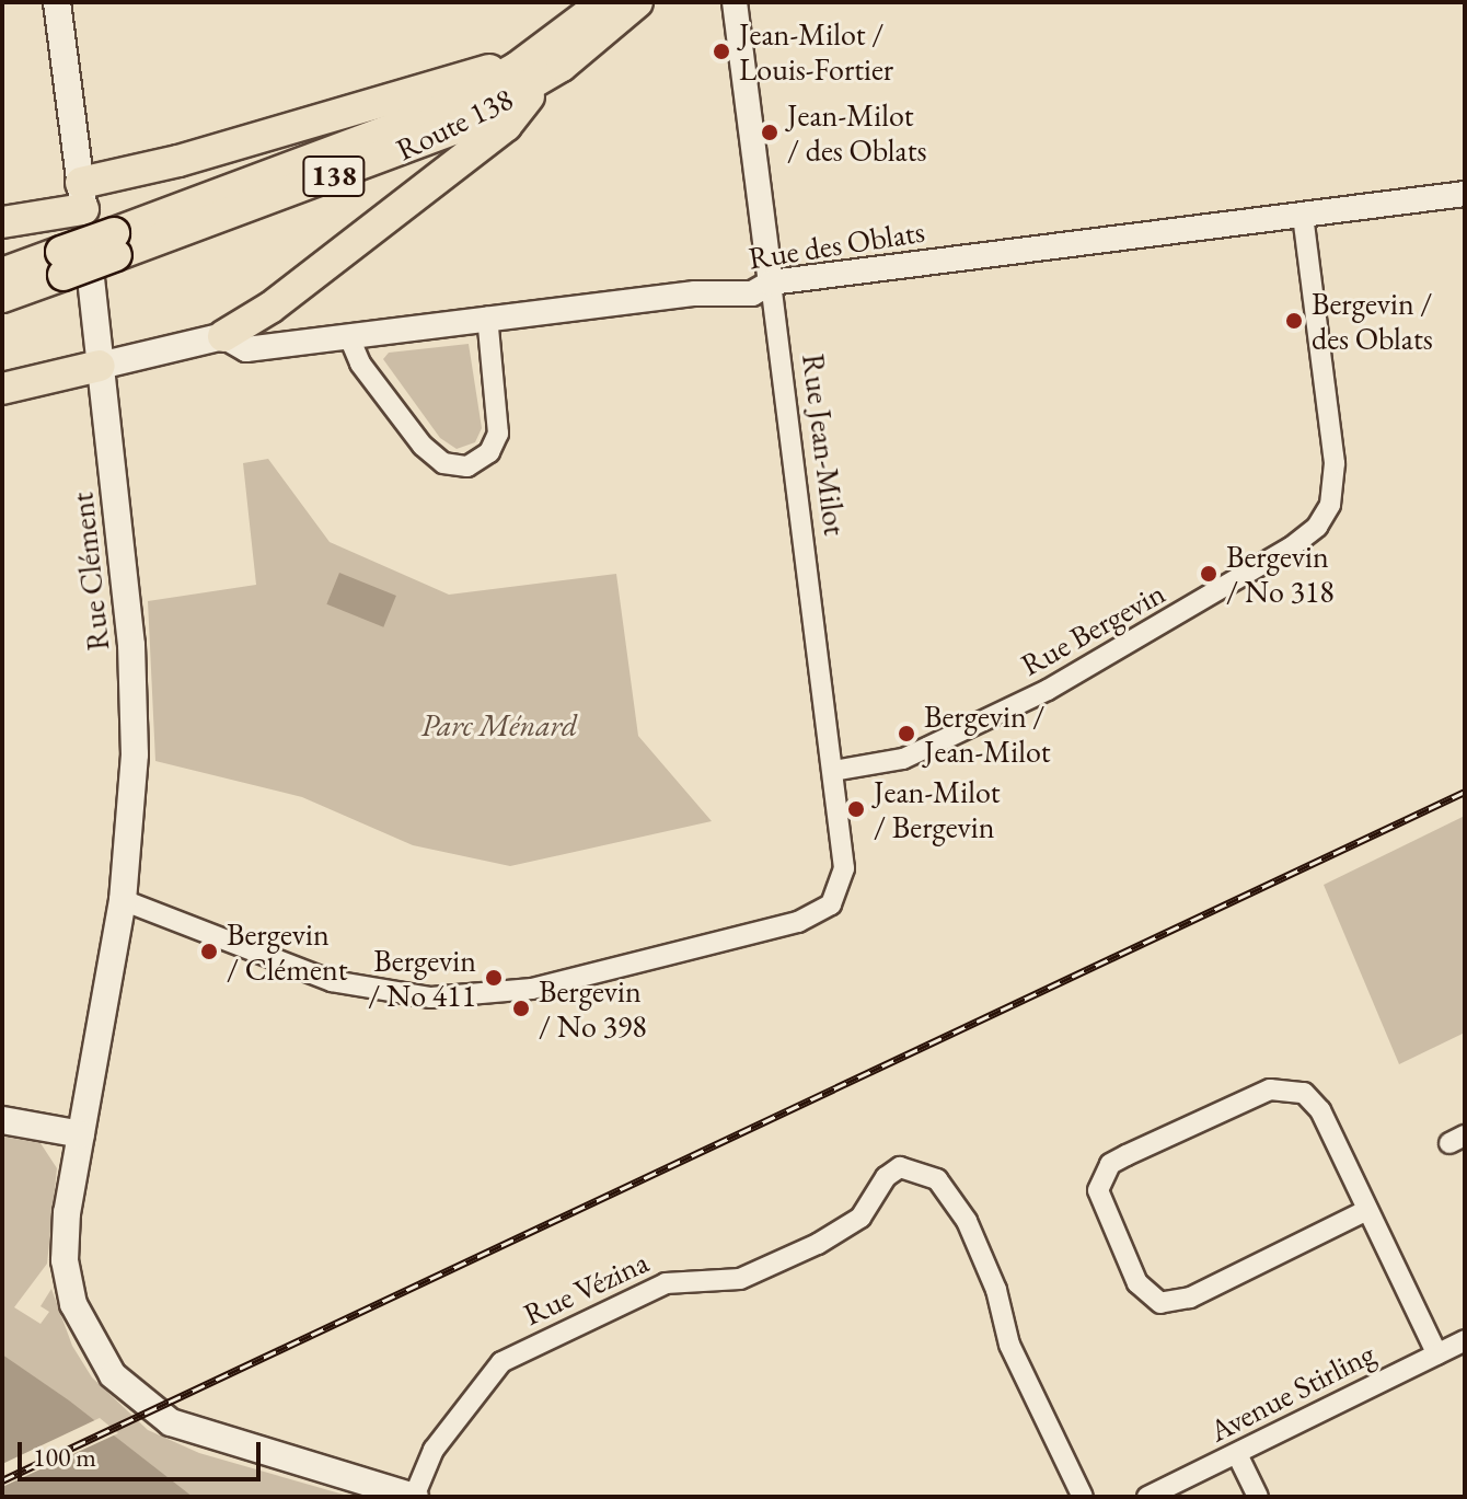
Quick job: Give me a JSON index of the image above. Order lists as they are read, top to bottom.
{
  "streets": {
    "highway": ["Route 138", "138"],
    "main road": ["Rue Clément"],
    "street": [
      "Rue des Oblats",
      "Rue Jean-Milot",
      "Rue Bergevin",
      "Rue Vézina",
      "Avenue Stirling"
    ]
  },
  "crossings": [
    ["Rue des Oblats", "Rue Jean-Milot"],
    ["Rue des Oblats", "Rue Bergevin"],
    ["Rue Jean-Milot", "Rue Clément"],
    ["Rue Jean-Milot", "Rue Bergevin"],
    ["Rue Clément", "Rue Vézina"]
  ],
  "parks": ["Parc Ménard"],
  "places": [
    "Jean-Milot / Louis-Fortier",
    "Jean-Milot / des Oblats",
    "Bergevin / des Oblats",
    "Bergevin / No 318",
    "Bergevin / Jean-Milot",
    "Jean-Milot / Bergevin",
    "Bergevin / Clément",
    "Bergevin / No 411",
    "Bergevin / No 398"
  ],
  "scale_bar": "100 m"
}
